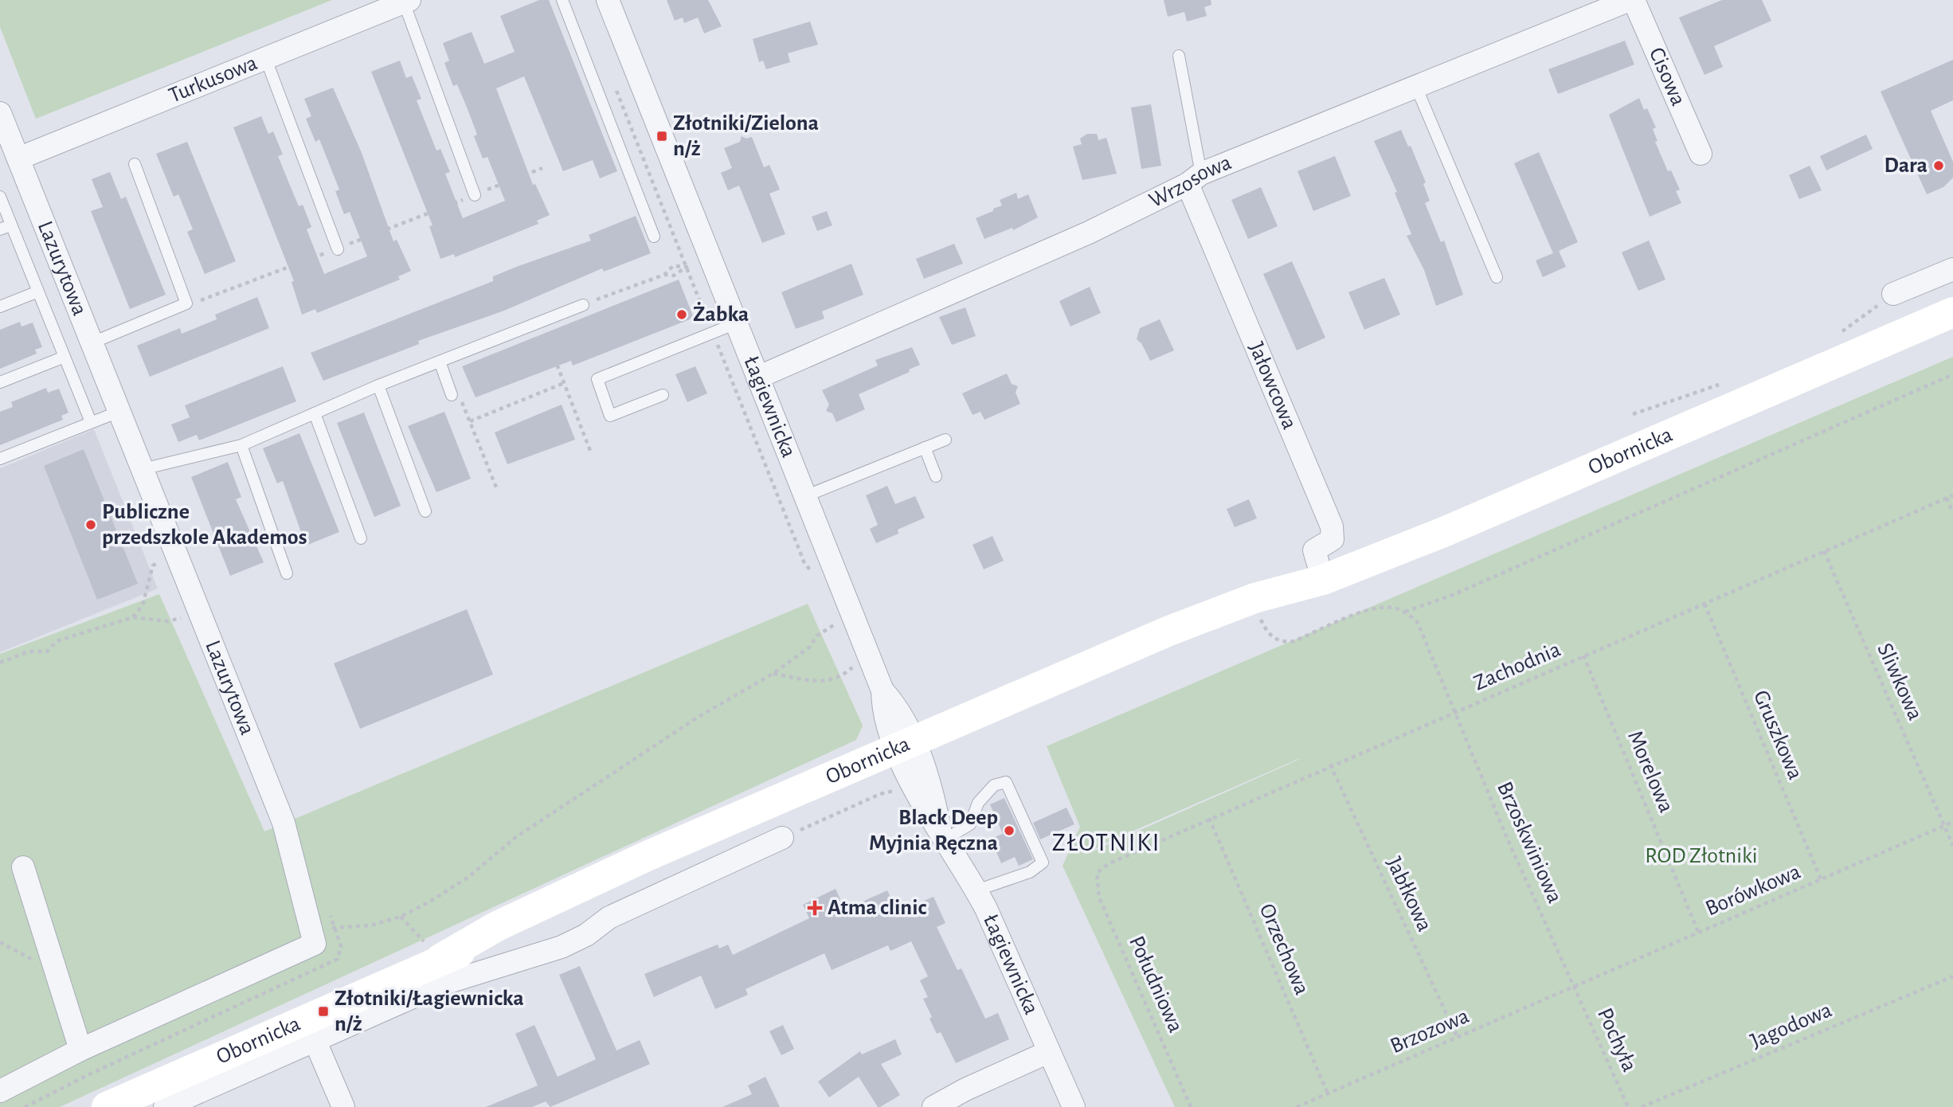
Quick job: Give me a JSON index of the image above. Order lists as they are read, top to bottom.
{
  "streets": {
    "main road": ["Obornicka"],
    "street": [
      "Cisowa",
      "Turkusowa",
      "Wrzosowa",
      "Lazurytowa",
      "Jałowcowa",
      "Łagiewnicka"
    ],
    "path": [
      "Zachodnia",
      "Sliwkowa",
      "Gruszkowa",
      "Morelowa",
      "Brzoskwiniowa",
      "Borówkowa",
      "Jabłkowa",
      "Orzechowa",
      "Południowa",
      "Jagodowa",
      "Brzozowa",
      "Pochyła"
    ]
  },
  "crossings": [
    ["Turkusowa", "Lazurytowa"],
    ["Wrzosowa", "Jałowcowa"],
    ["Wrzosowa", "Łagiewnicka"],
    ["Jałowcowa", "Obornicka"],
    ["Łagiewnicka", "Obornicka"],
    ["Zachodnia", "Sliwkowa"],
    ["Zachodnia", "Gruszkowa"],
    ["Zachodnia", "Morelowa"],
    ["Zachodnia", "Brzoskwiniowa"],
    ["Zachodnia", "Jabłkowa"],
    ["Zachodnia", "Orzechowa"],
    ["Zachodnia", "Południowa"],
    ["Sliwkowa", "Borówkowa"],
    ["Gruszkowa", "Borówkowa"],
    ["Morelowa", "Borówkowa"],
    ["Brzoskwiniowa", "Borówkowa"],
    ["Brzoskwiniowa", "Brzozowa"],
    ["Brzoskwiniowa", "Pochyła"],
    ["Borówkowa", "Brzozowa"],
    ["Borówkowa", "Pochyła"],
    ["Jabłkowa", "Brzozowa"],
    ["Orzechowa", "Brzozowa"],
    ["Brzozowa", "Pochyła"]
  ],
  "districts": ["ZŁOTNIKI"],
  "parks": ["ROD Złotniki"],
  "places": {
    "transit": ["Złotniki/Zielona n/ż", "Złotniki/Łagiewnicka n/ż"],
    "other": [
      "Dara",
      "Żabka",
      "Publiczne przedszkole Akademos",
      "Black Deep Myjnia Ręczna"
    ],
    "health": ["Atma clinic"]
  }
}
